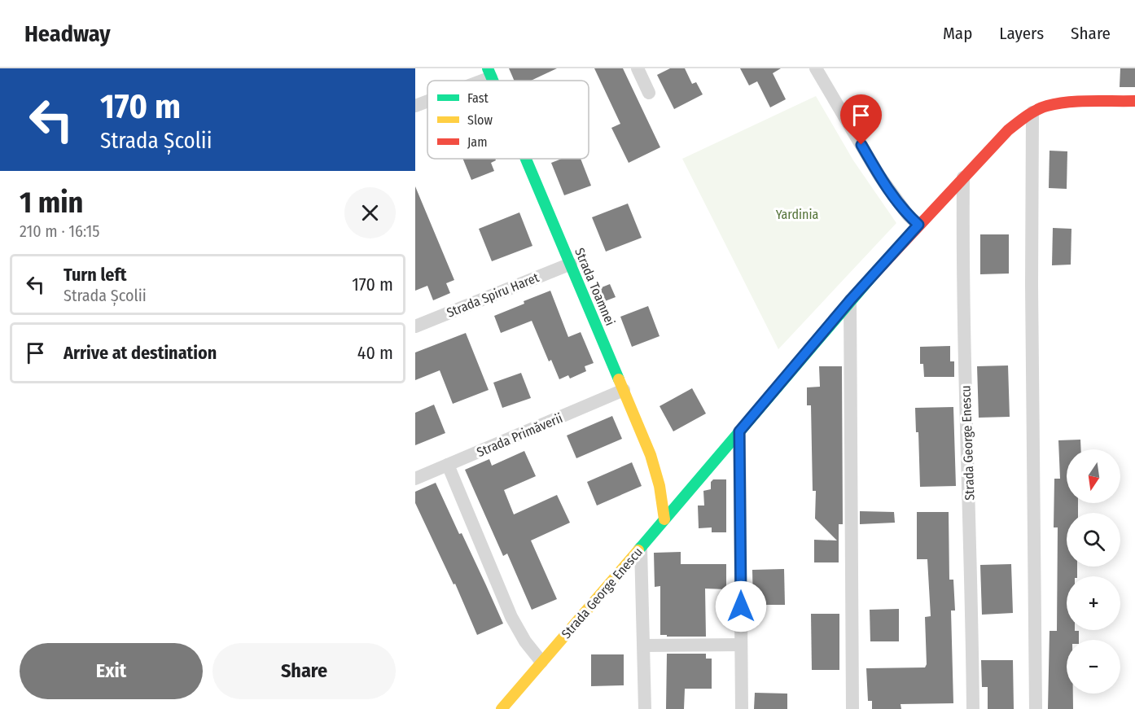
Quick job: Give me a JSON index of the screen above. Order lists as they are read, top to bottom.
{
  "streets": {
    "street": [
      "Strada Toamnei",
      "Strada Spiru Haret",
      "Strada Primăverii",
      "Strada George Enescu"
    ]
  },
  "crossings": [
    ["Strada Toamnei", "Strada Spiru Haret"],
    ["Strada Toamnei", "Strada Primăverii"],
    ["Strada Toamnei", "Strada George Enescu"]
  ],
  "parks": ["Yardinia"],
  "legend": ["Fast", "Slow", "Jam"],
  "north": "bottom",
  "page": {
    "header": "Headway",
    "nav": ["Map", "Layers", "Share"],
    "turn": ["170 m", "Strada Școlii"],
    "heading": ["1 min", "210 m · 16:15"],
    "list": [
      {
        "name": "Turn left",
        "note": "Strada Școlii",
        "value": "170 m"
      },
      {
        "name": "Arrive at destination",
        "value": "40 m"
      }
    ],
    "map_buttons": ["+", "−"],
    "buttons": ["Exit", "Share"]
  }
}
